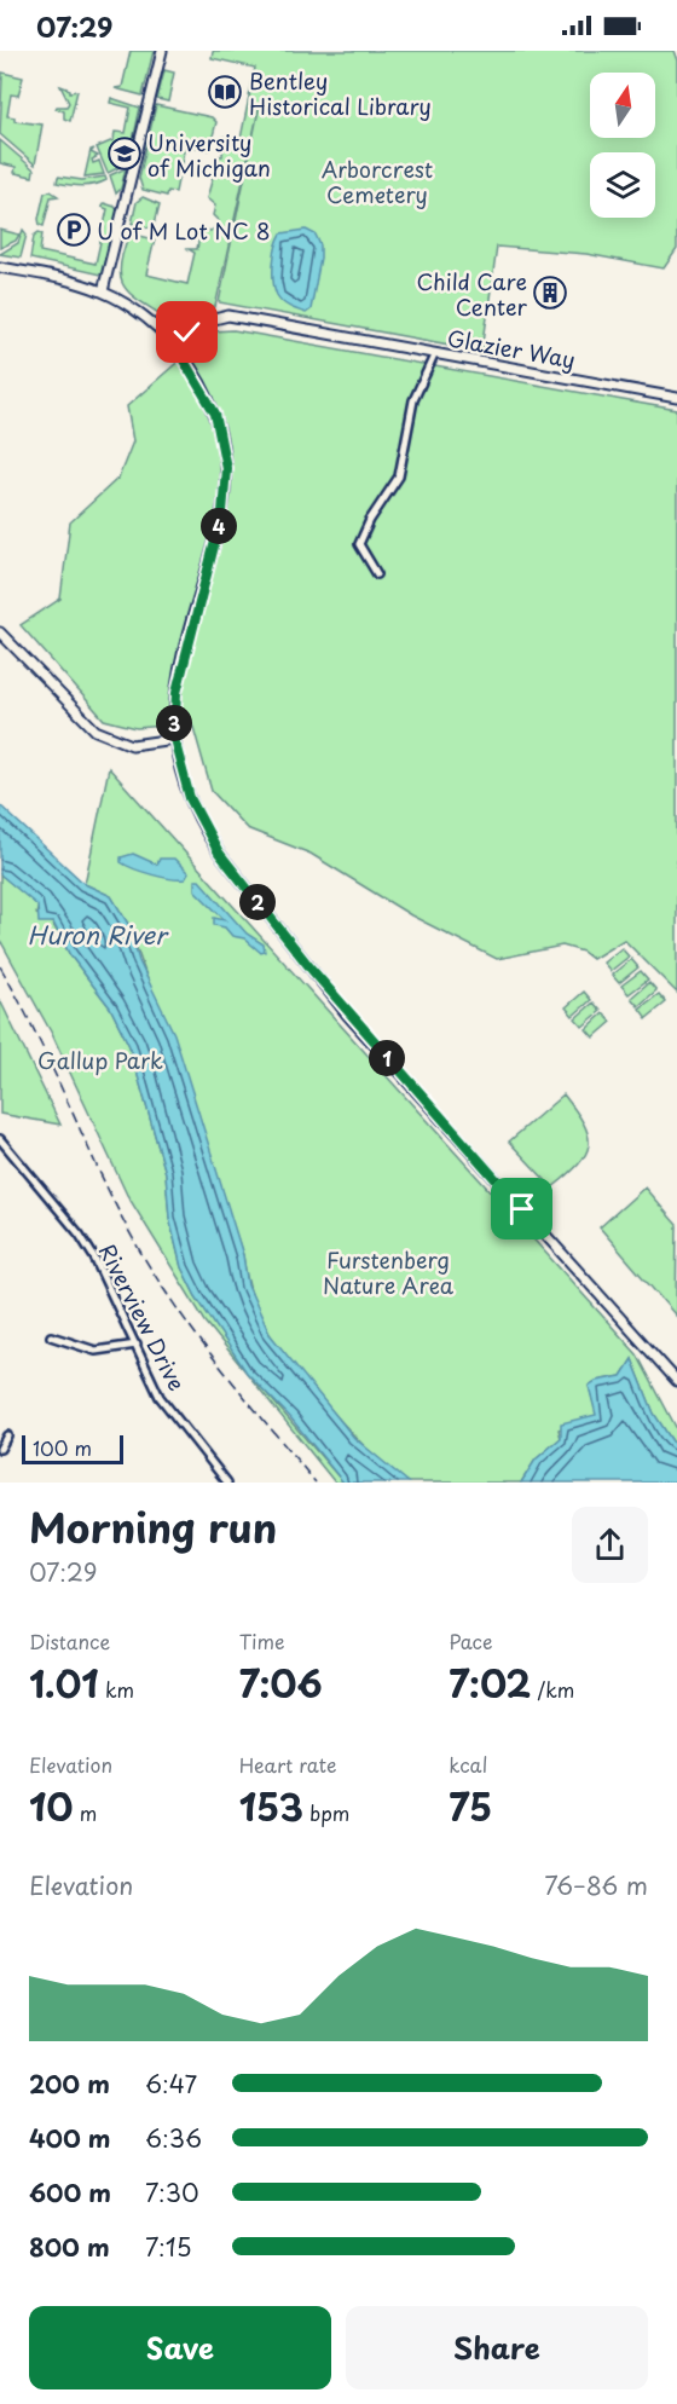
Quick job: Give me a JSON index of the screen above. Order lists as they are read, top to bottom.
{
  "streets": {
    "main road": ["Glazier Way"],
    "street": ["Riverview Drive"]
  },
  "water": ["Huron River"],
  "parks": ["Arborcrest Cemetery", "Gallup Park", "Furstenberg Nature Area"],
  "places": {
    "library": ["Bentley Historical Library"],
    "school or university": ["University of Michigan"],
    "parking": ["U of M Lot NC 8"],
    "building": ["Child Care Center"]
  },
  "scale_bar": "100 m",
  "north": "top",
  "page": {
    "status": "07:29",
    "pins": [
      "4",
      "3",
      "2",
      "1"
    ],
    "scale": "100 m",
    "heading": ["Morning run", "07:29"],
    "stats": [
      ["Distance", "1.01 km"],
      ["Time", "7:06"],
      ["Pace", "7:02 /km"],
      ["Elevation", "10 m"],
      ["Heart rate", "153 bpm"],
      ["kcal", "75"]
    ],
    "chart": ["Elevation", "76–86 m"],
    "list": [
      {
        "name": "200 m",
        "note": "6:47"
      },
      {
        "name": "400 m",
        "note": "6:36"
      },
      {
        "name": "600 m",
        "note": "7:30"
      },
      {
        "name": "800 m",
        "note": "7:15"
      }
    ],
    "buttons": ["Save", "Share"]
  }
}
